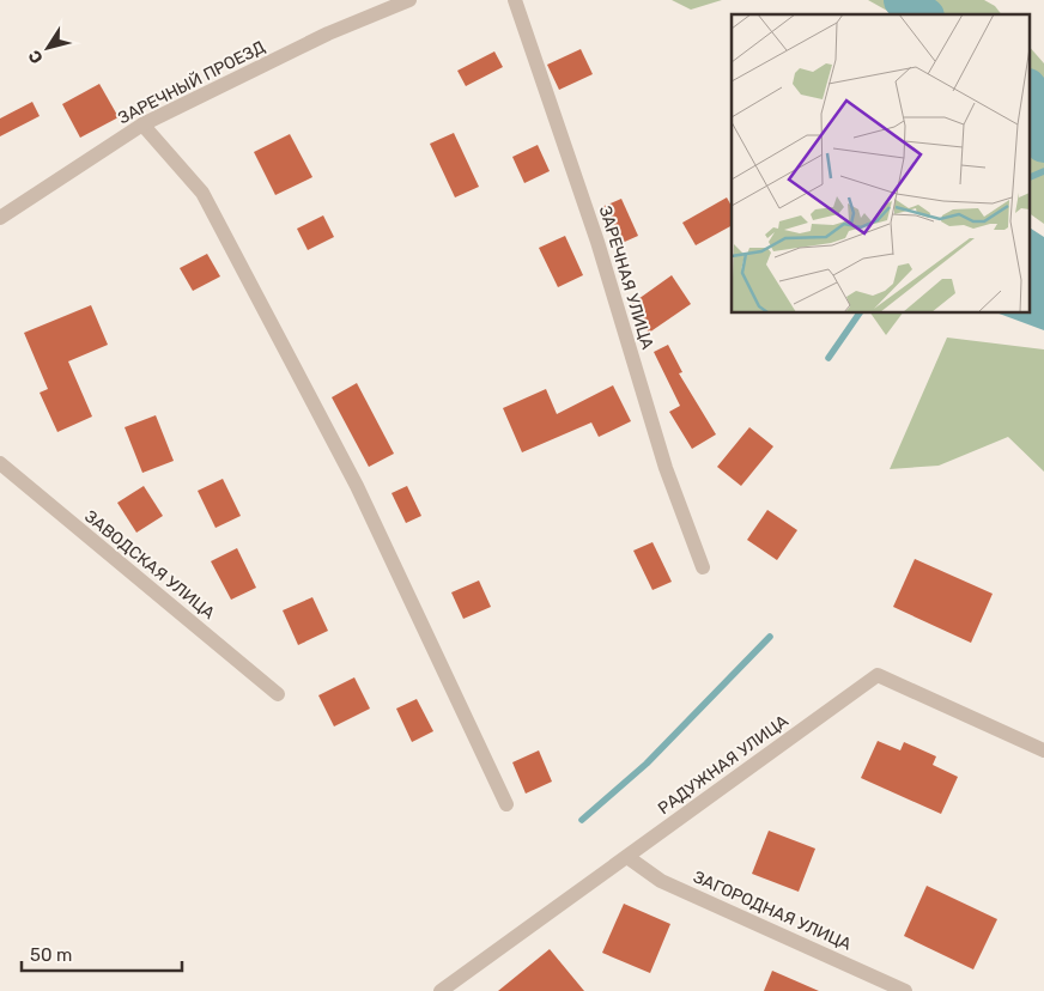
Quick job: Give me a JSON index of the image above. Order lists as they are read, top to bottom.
{
  "streets": {
    "street": [
      "ЗАРЕЧНЫЙ ПРОЕЗД",
      "ЗАРЕЧНАЯ УЛИЦА",
      "ЗАВОДСКАЯ УЛИЦА",
      "РАДУЖНАЯ УЛИЦА",
      "ЗАГОРОДНАЯ УЛИЦА"
    ]
  },
  "crossings": [
    ["РАДУЖНАЯ УЛИЦА", "ЗАГОРОДНАЯ УЛИЦА"]
  ],
  "scale_bar": "50 m",
  "north": "bottom left"
}
